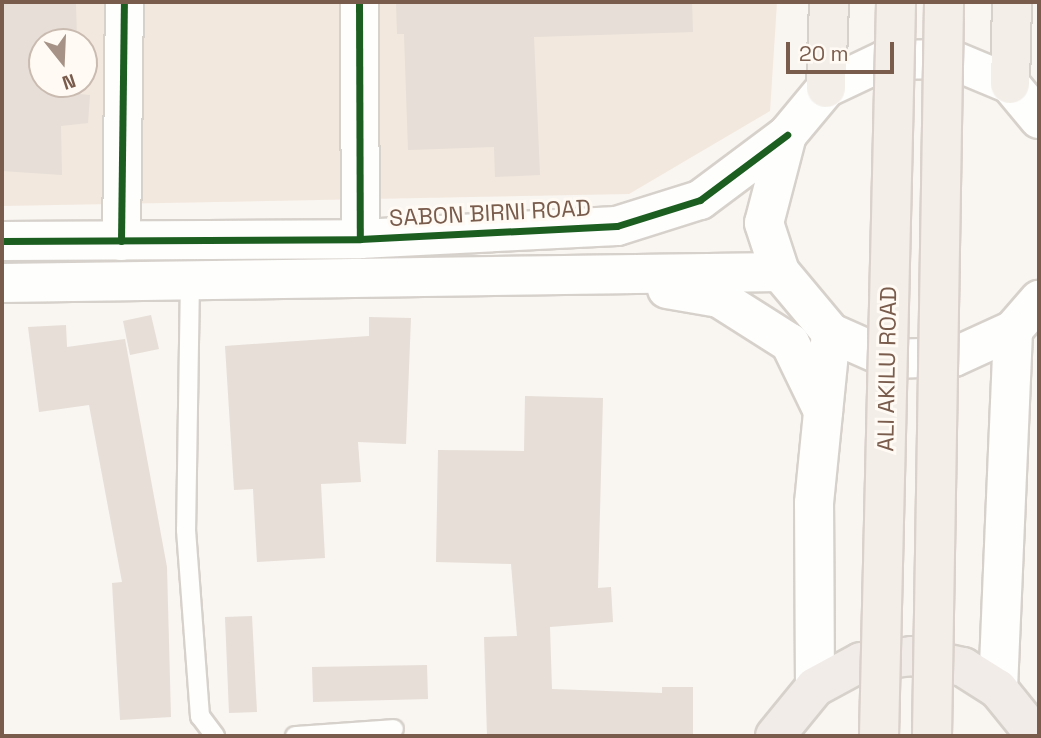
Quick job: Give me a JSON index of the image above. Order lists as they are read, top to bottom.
{
  "streets": {
    "main road": ["ALI AKILU ROAD"],
    "street": ["SABON BIRNI ROAD"]
  },
  "scale_bar": "20 m",
  "north": "bottom"
}
